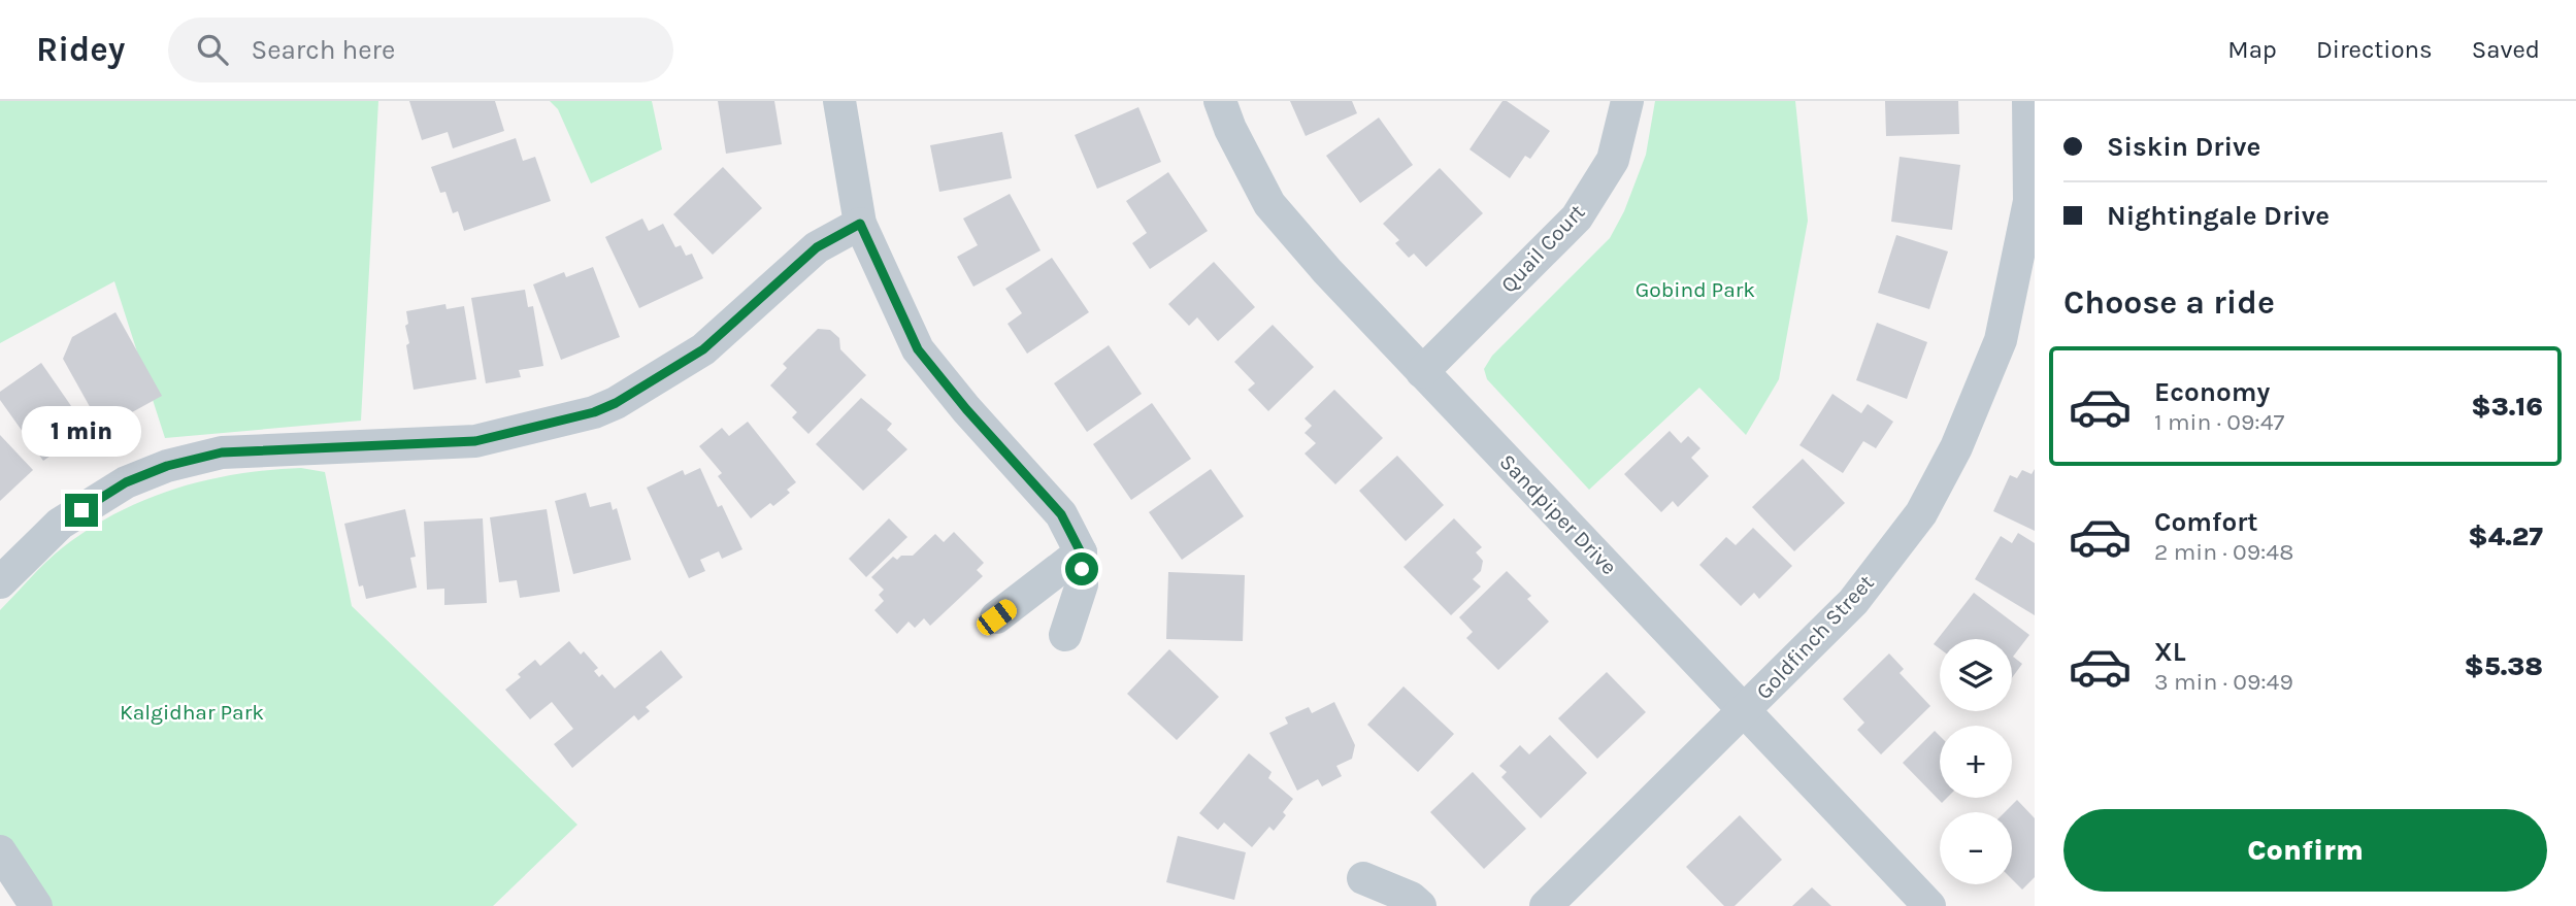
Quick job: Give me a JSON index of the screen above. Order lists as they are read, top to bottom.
{
  "streets": {
    "street": ["Quail Court", "Sandpiper Drive", "Goldfinch Street"]
  },
  "crossings": [
    ["Quail Court", "Sandpiper Drive"],
    ["Sandpiper Drive", "Goldfinch Street"]
  ],
  "parks": ["Gobind Park", "Kalgidhar Park"],
  "page": {
    "header": "Ridey",
    "search": "Search here",
    "nav": ["Map", "Directions", "Saved"],
    "banner": ["Siskin Drive", "Nightingale Drive"],
    "heading": "Choose a ride",
    "list": [
      {
        "name": "Economy",
        "note": "1 min · 09:47",
        "value": "$3.16"
      },
      {
        "name": "Comfort",
        "note": "2 min · 09:48",
        "value": "$4.27"
      },
      {
        "name": "XL",
        "note": "3 min · 09:49",
        "value": "$5.38"
      }
    ],
    "bubble": "1 min",
    "map_buttons": ["+", "−"],
    "buttons": "Confirm"
  }
}
